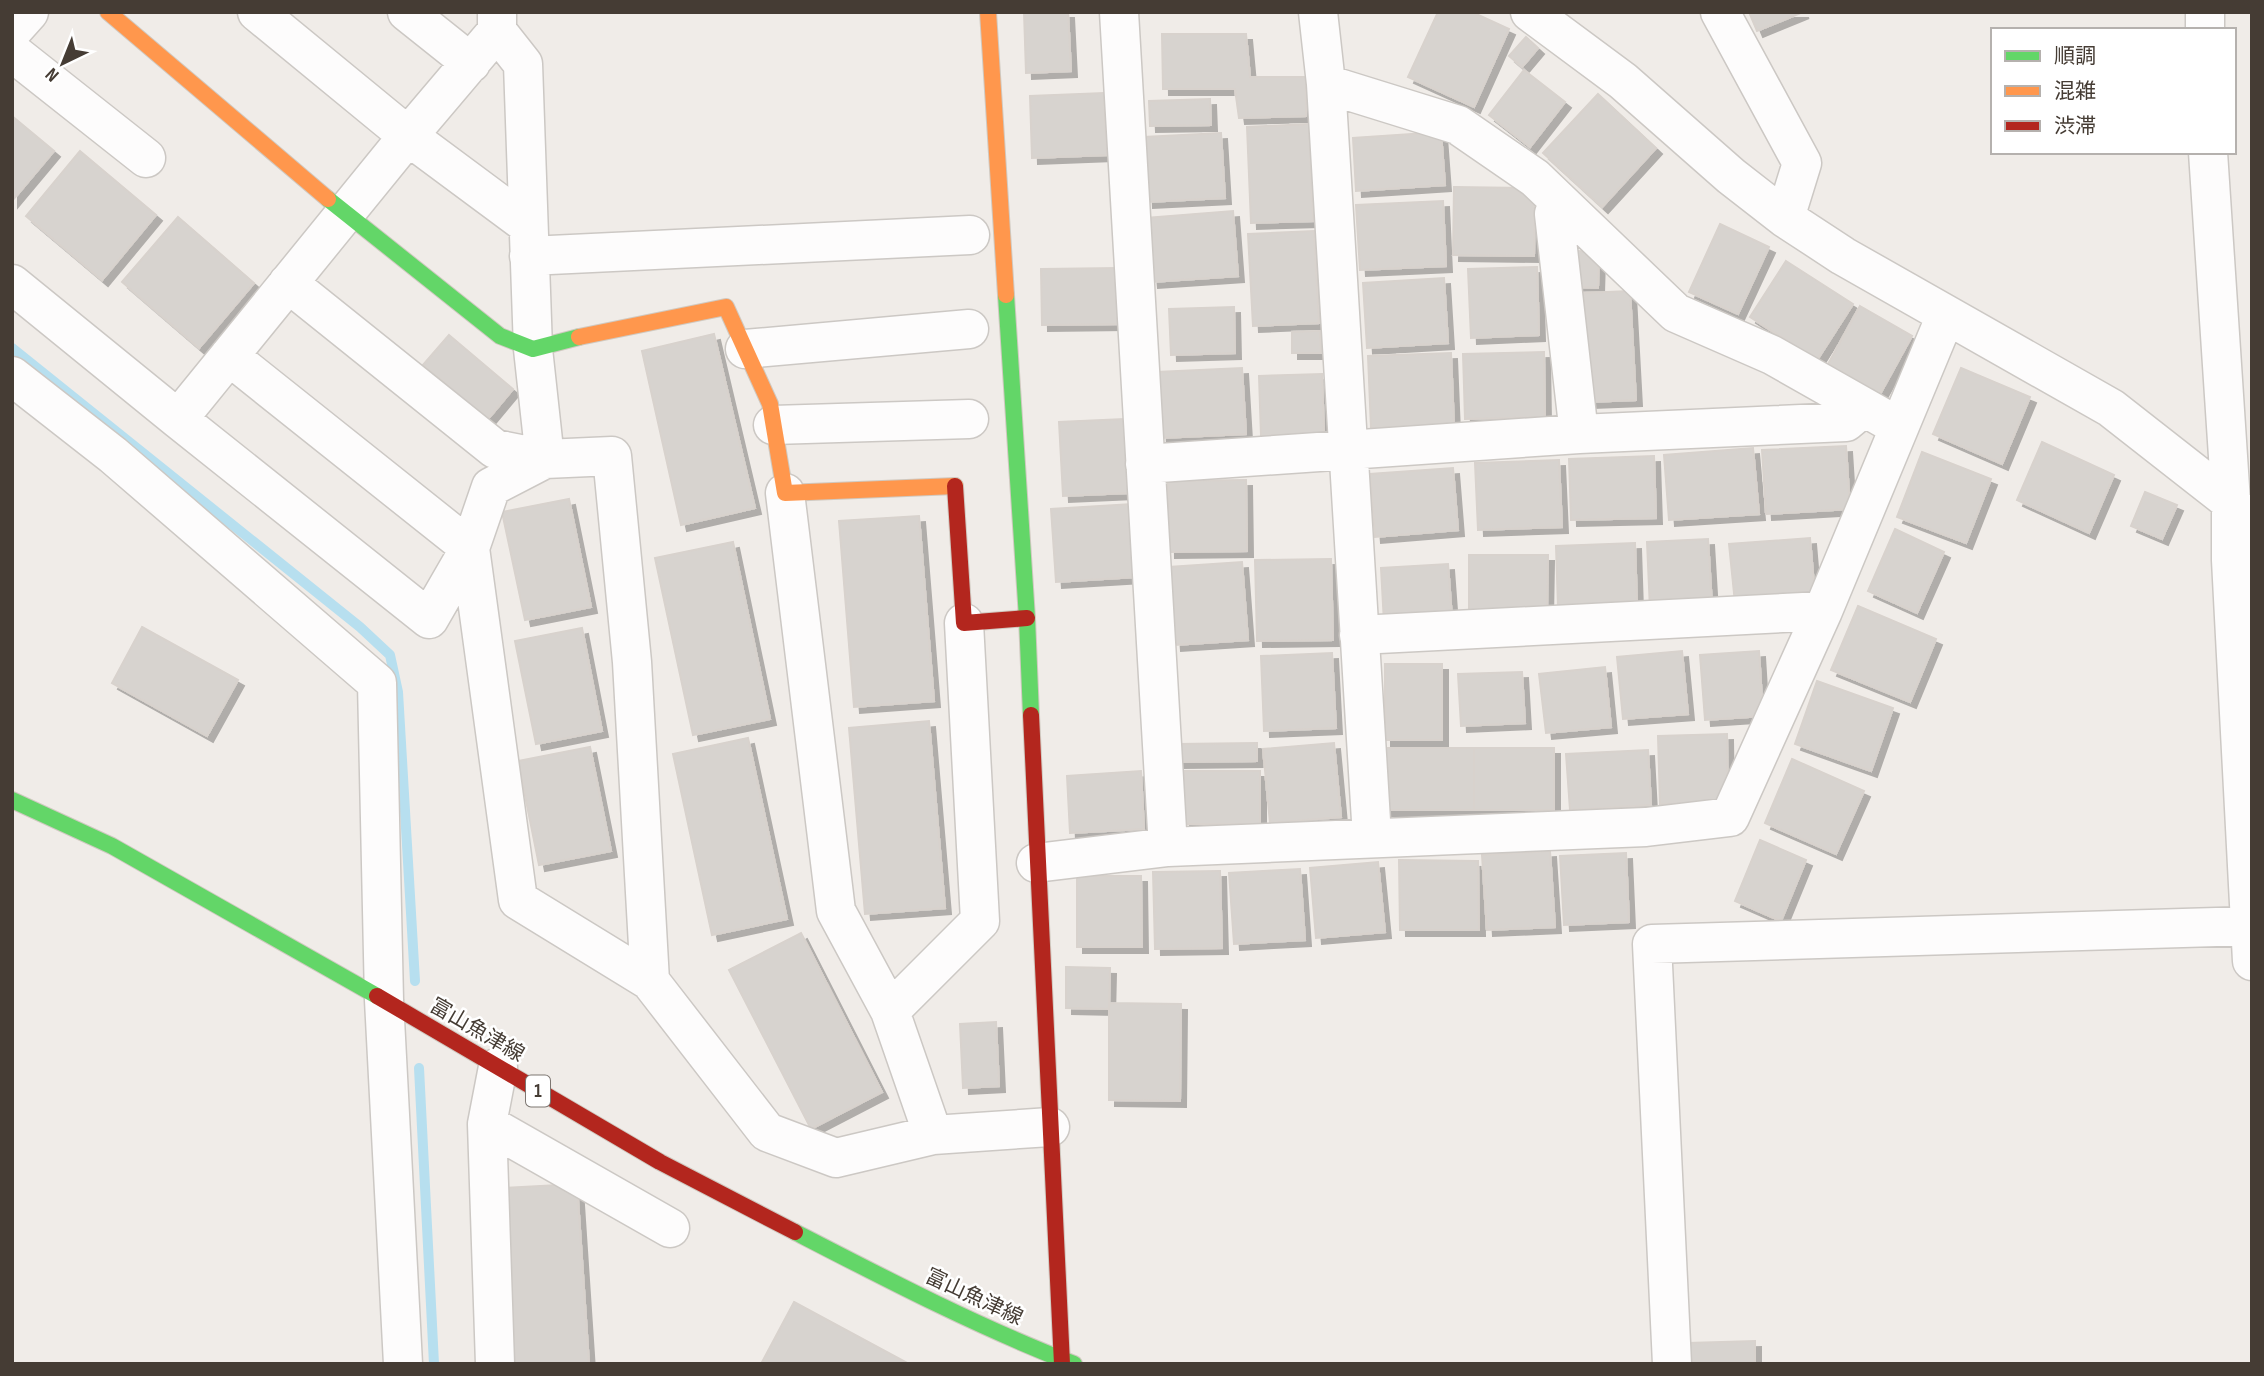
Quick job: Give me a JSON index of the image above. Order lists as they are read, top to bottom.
{
  "streets": {
    "street": ["富山魚津線", "1"]
  },
  "legend": ["順調", "混雑", "渋滞"],
  "north": "bottom left"
}
